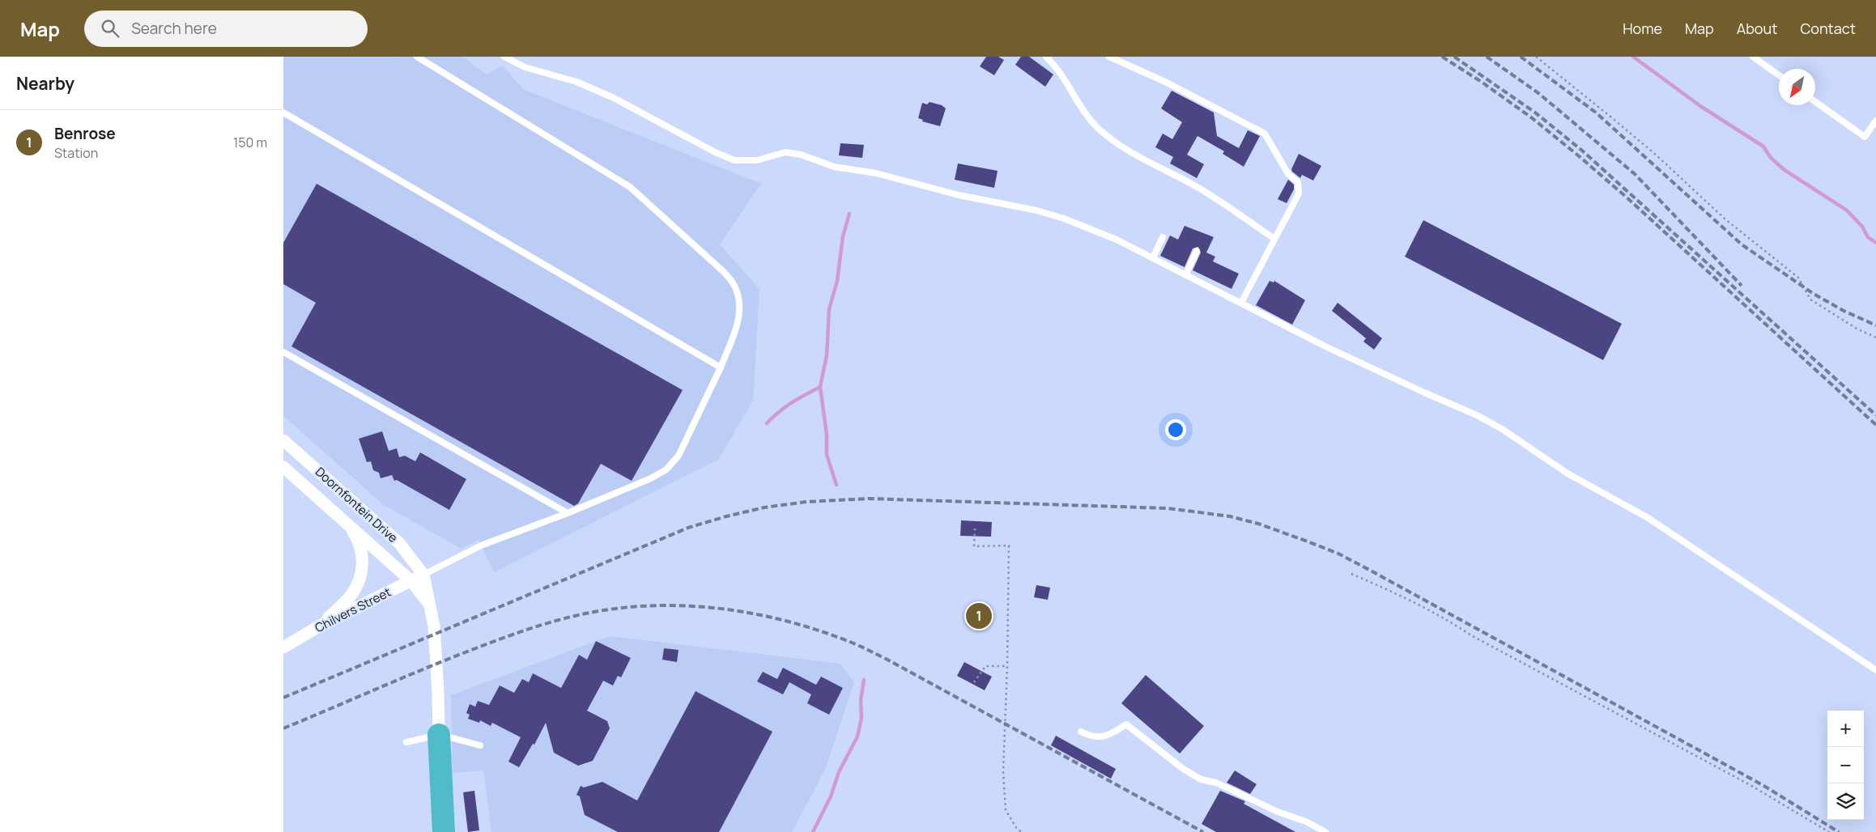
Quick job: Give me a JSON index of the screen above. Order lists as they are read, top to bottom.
{
  "streets": {
    "street": ["Doornfontein Drive", "Chilvers Street"]
  },
  "crossings": [
    ["Doornfontein Drive", "Chilvers Street"]
  ],
  "north": "bottom left",
  "page": {
    "header": "Map",
    "search": "Search here",
    "nav": [
      "Home",
      "Map",
      "About",
      "Contact"
    ],
    "heading": "Nearby",
    "list": [
      {
        "mark": "1",
        "name": "Benrose",
        "note": "Station",
        "value": "150 m"
      }
    ],
    "pins": "1",
    "map_buttons": ["+", "−"]
  }
}
